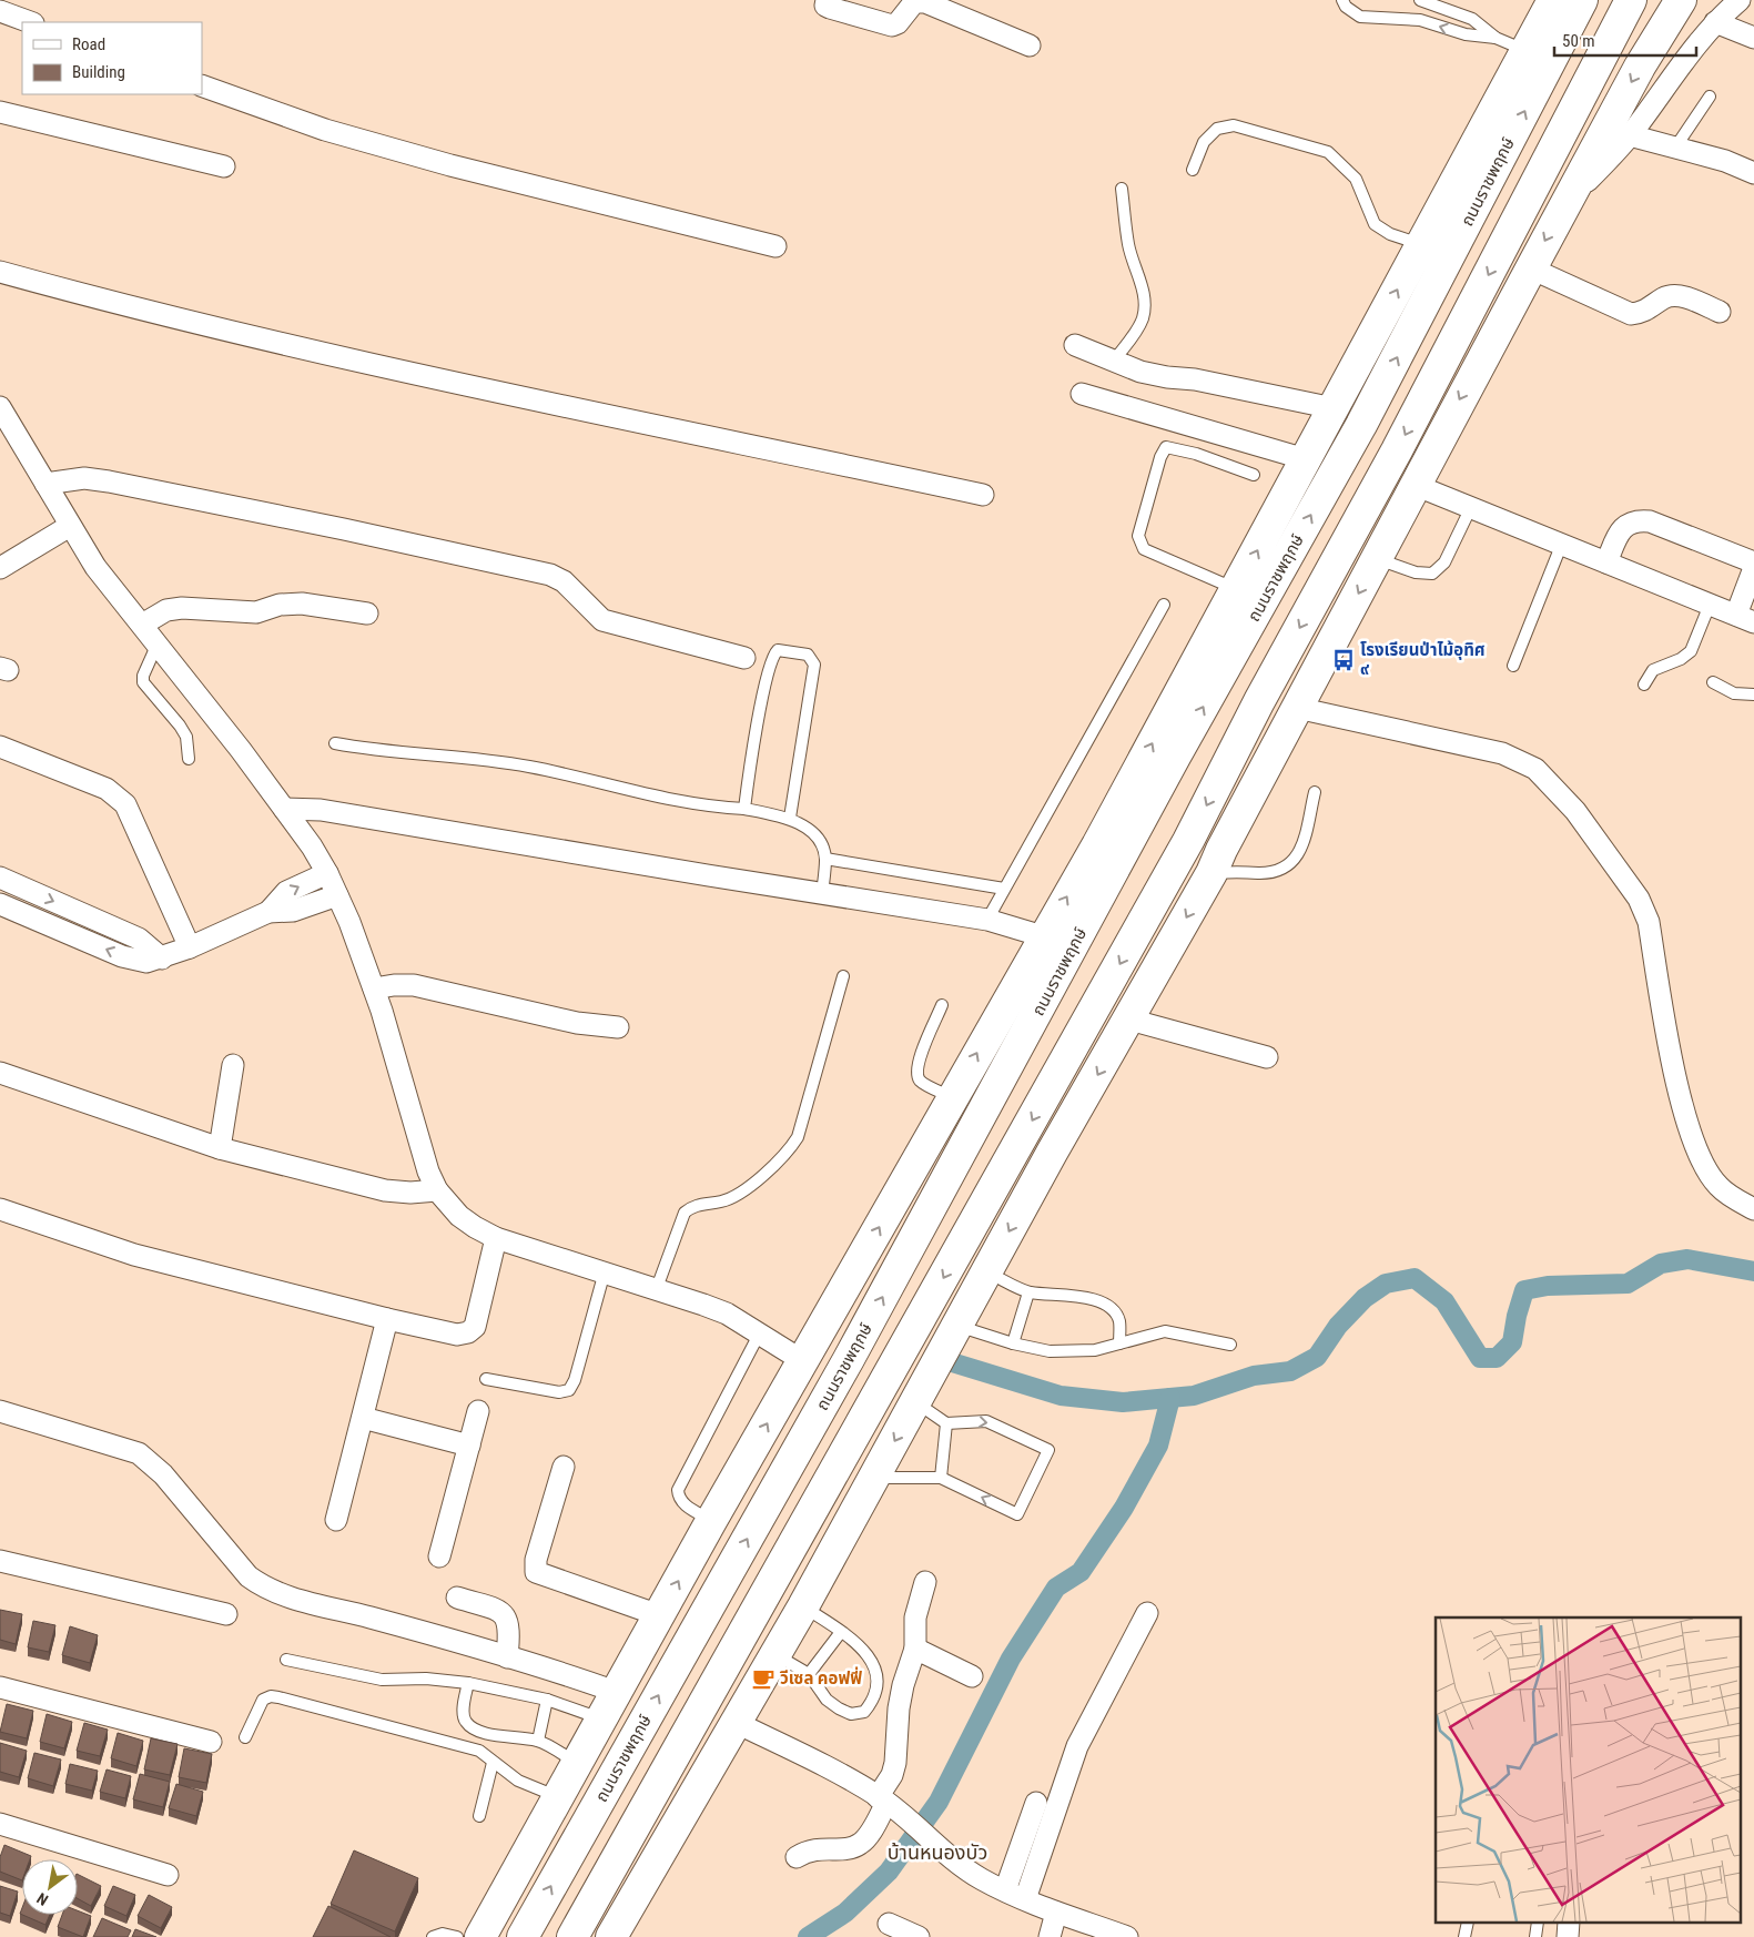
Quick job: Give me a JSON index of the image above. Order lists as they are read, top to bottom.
{
  "streets": {
    "main road": ["ถนนราชพฤกษ์"]
  },
  "districts": ["บ้านหนองบัว"],
  "places": {
    "bus stop": ["โรงเรียนป่าไม้อุทิศ ๙"],
    "cafe": ["วีเซล คอฟฟี่"]
  },
  "legend": ["Road", "Building"],
  "scale_bar": "50 m",
  "north": "bottom left"
}
